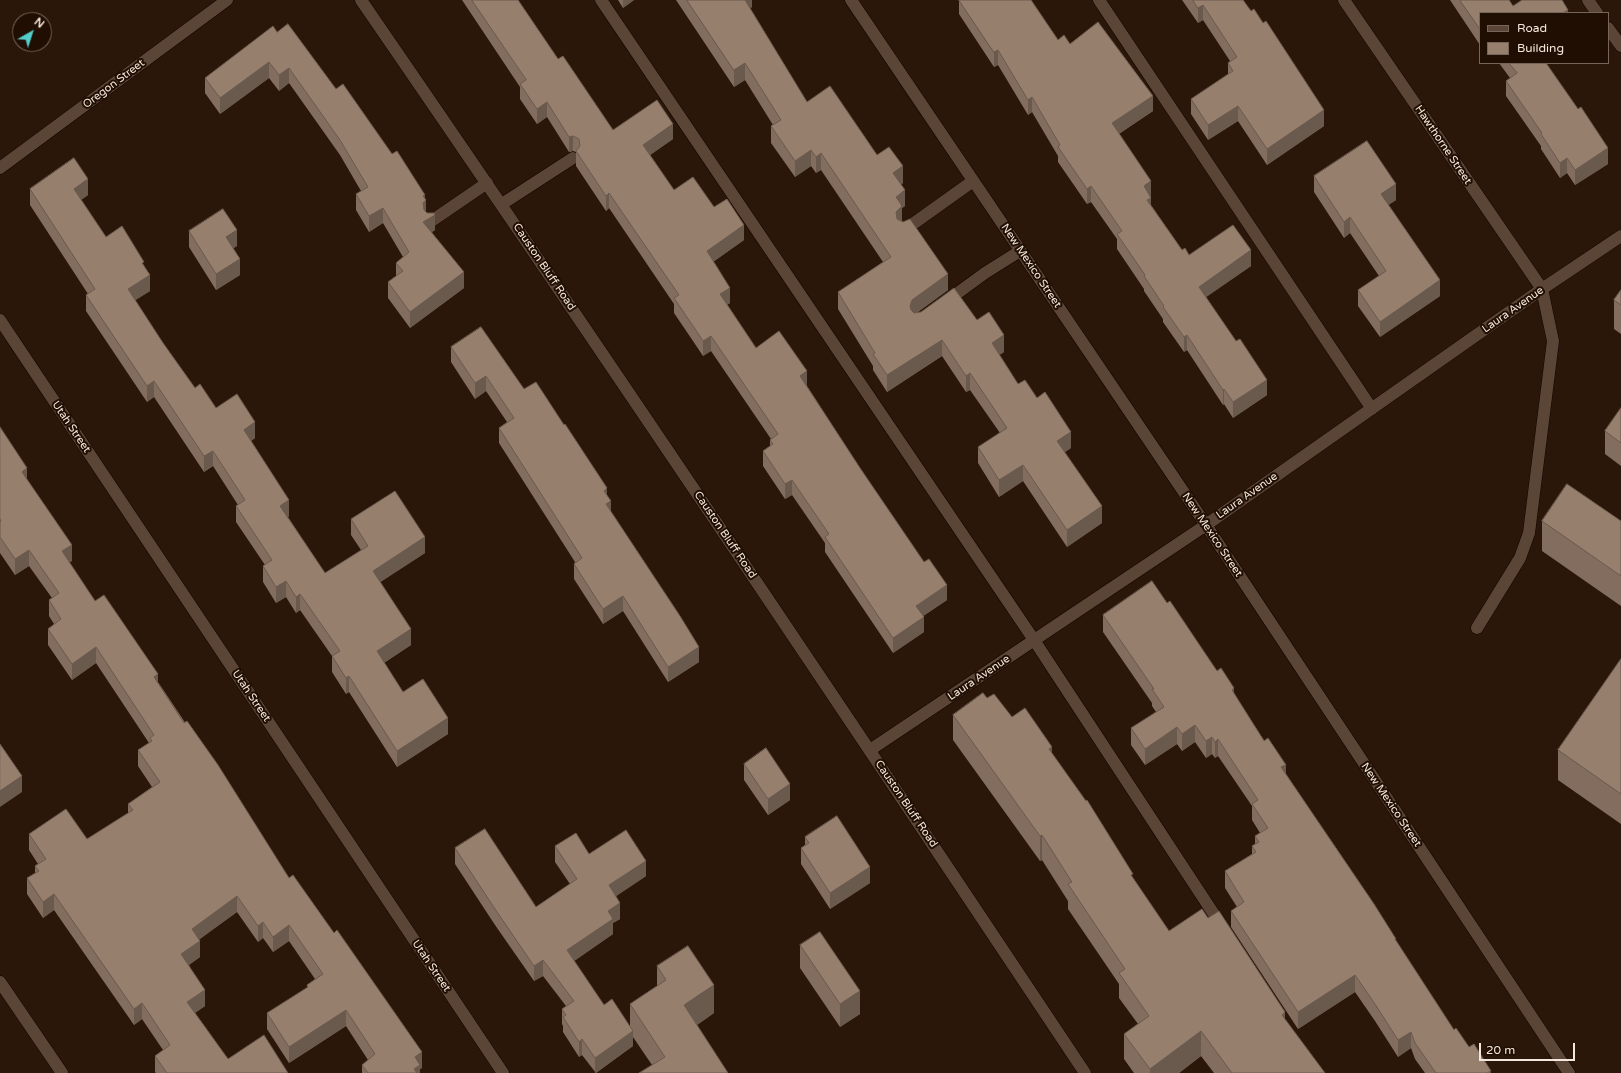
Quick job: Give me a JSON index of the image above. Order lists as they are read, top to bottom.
{
  "streets": {
    "street": [
      "Oregon Street",
      "Hawthorne Street",
      "New Mexico Street",
      "Causton Bluff Road",
      "Laura Avenue",
      "Utah Street"
    ]
  },
  "crossings": [
    ["Hawthorne Street", "Laura Avenue"],
    ["New Mexico Street", "Laura Avenue"],
    ["Causton Bluff Road", "Laura Avenue"]
  ],
  "legend": ["Road", "Building"],
  "scale_bar": "20 m",
  "north": "top right"
}
